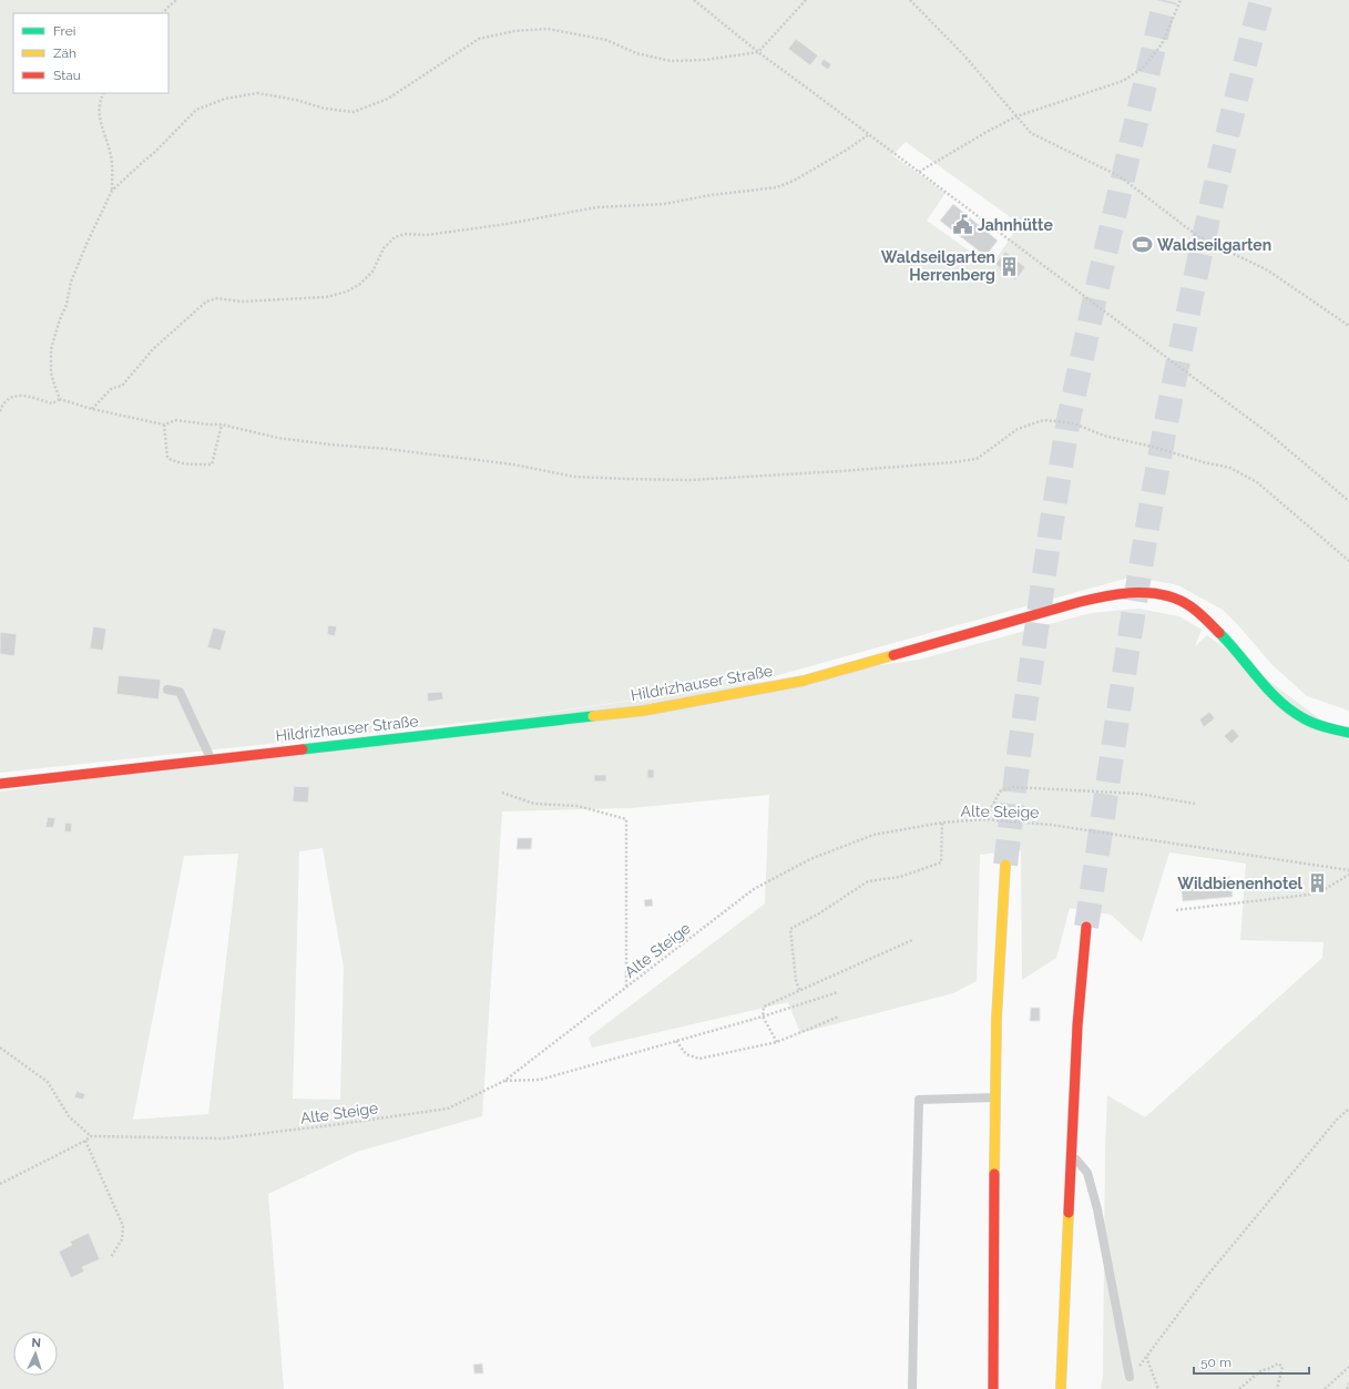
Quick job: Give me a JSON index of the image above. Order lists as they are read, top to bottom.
{
  "streets": {
    "main road": ["Hildrizhauser Straße"],
    "path": ["Alte Steige"]
  },
  "places": {
    "public building": ["Jahnhütte"],
    "sports": ["Waldseilgarten"],
    "building": ["Waldseilgarten Herrenberg", "Wildbienenhotel"]
  },
  "legend": ["Frei", "Zäh", "Stau"],
  "scale_bar": "50 m",
  "north": "top"
}
